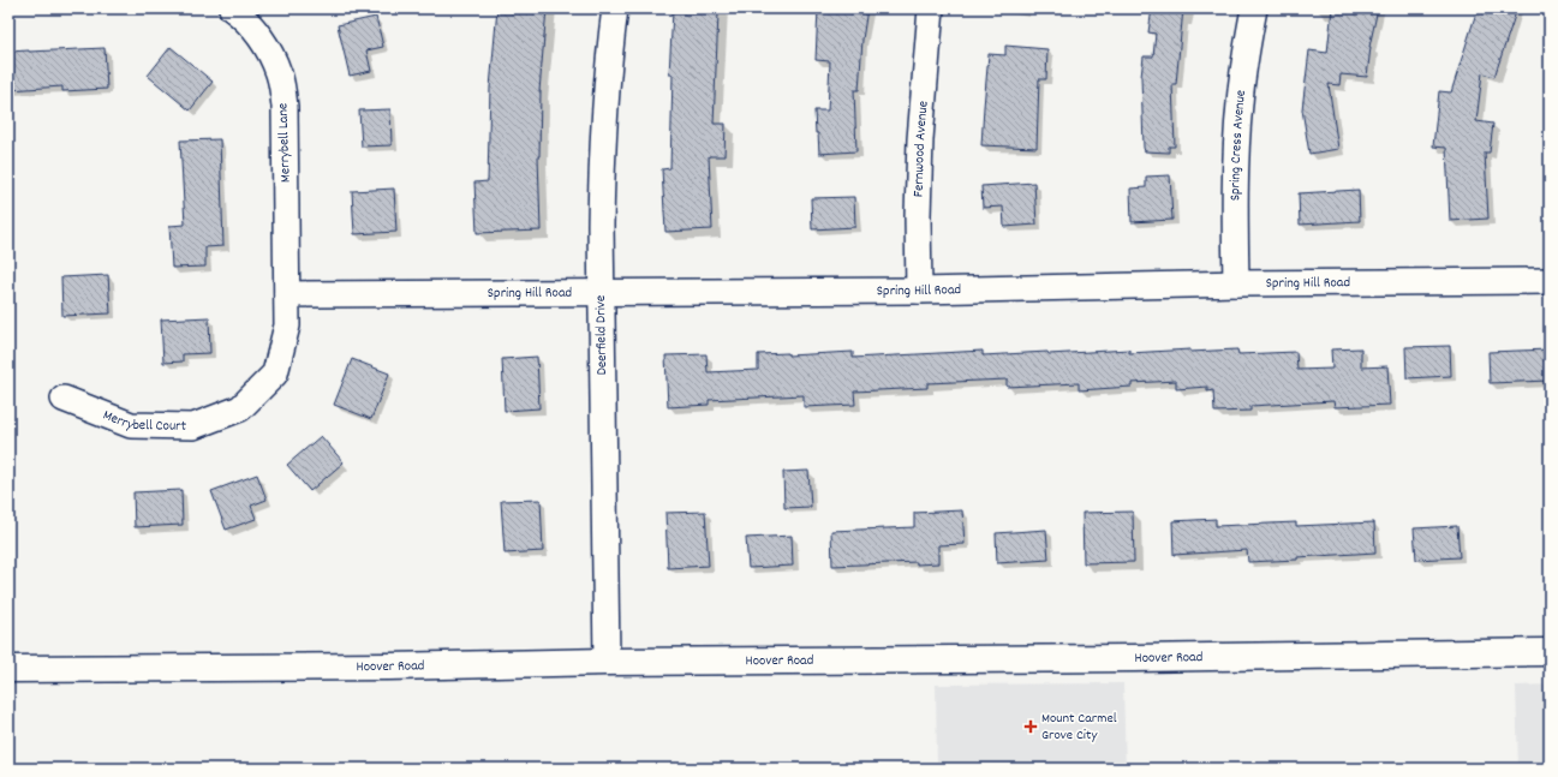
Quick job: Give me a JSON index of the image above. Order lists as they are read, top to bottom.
{
  "streets": {
    "main road": ["Hoover Road"],
    "street": [
      "Merrybell Lane",
      "Spring Cress Avenue",
      "Fernwood Avenue",
      "Spring Hill Road",
      "Deerfield Drive",
      "Merrybell Court"
    ]
  },
  "crossings": [
    ["Merrybell Lane", "Spring Hill Road"],
    ["Merrybell Lane", "Merrybell Court"],
    ["Spring Cress Avenue", "Spring Hill Road"],
    ["Fernwood Avenue", "Spring Hill Road"],
    ["Spring Hill Road", "Deerfield Drive"],
    ["Spring Hill Road", "Merrybell Court"],
    ["Deerfield Drive", "Hoover Road"]
  ],
  "places": {
    "health": ["Mount Carmel Grove City"]
  }
}
